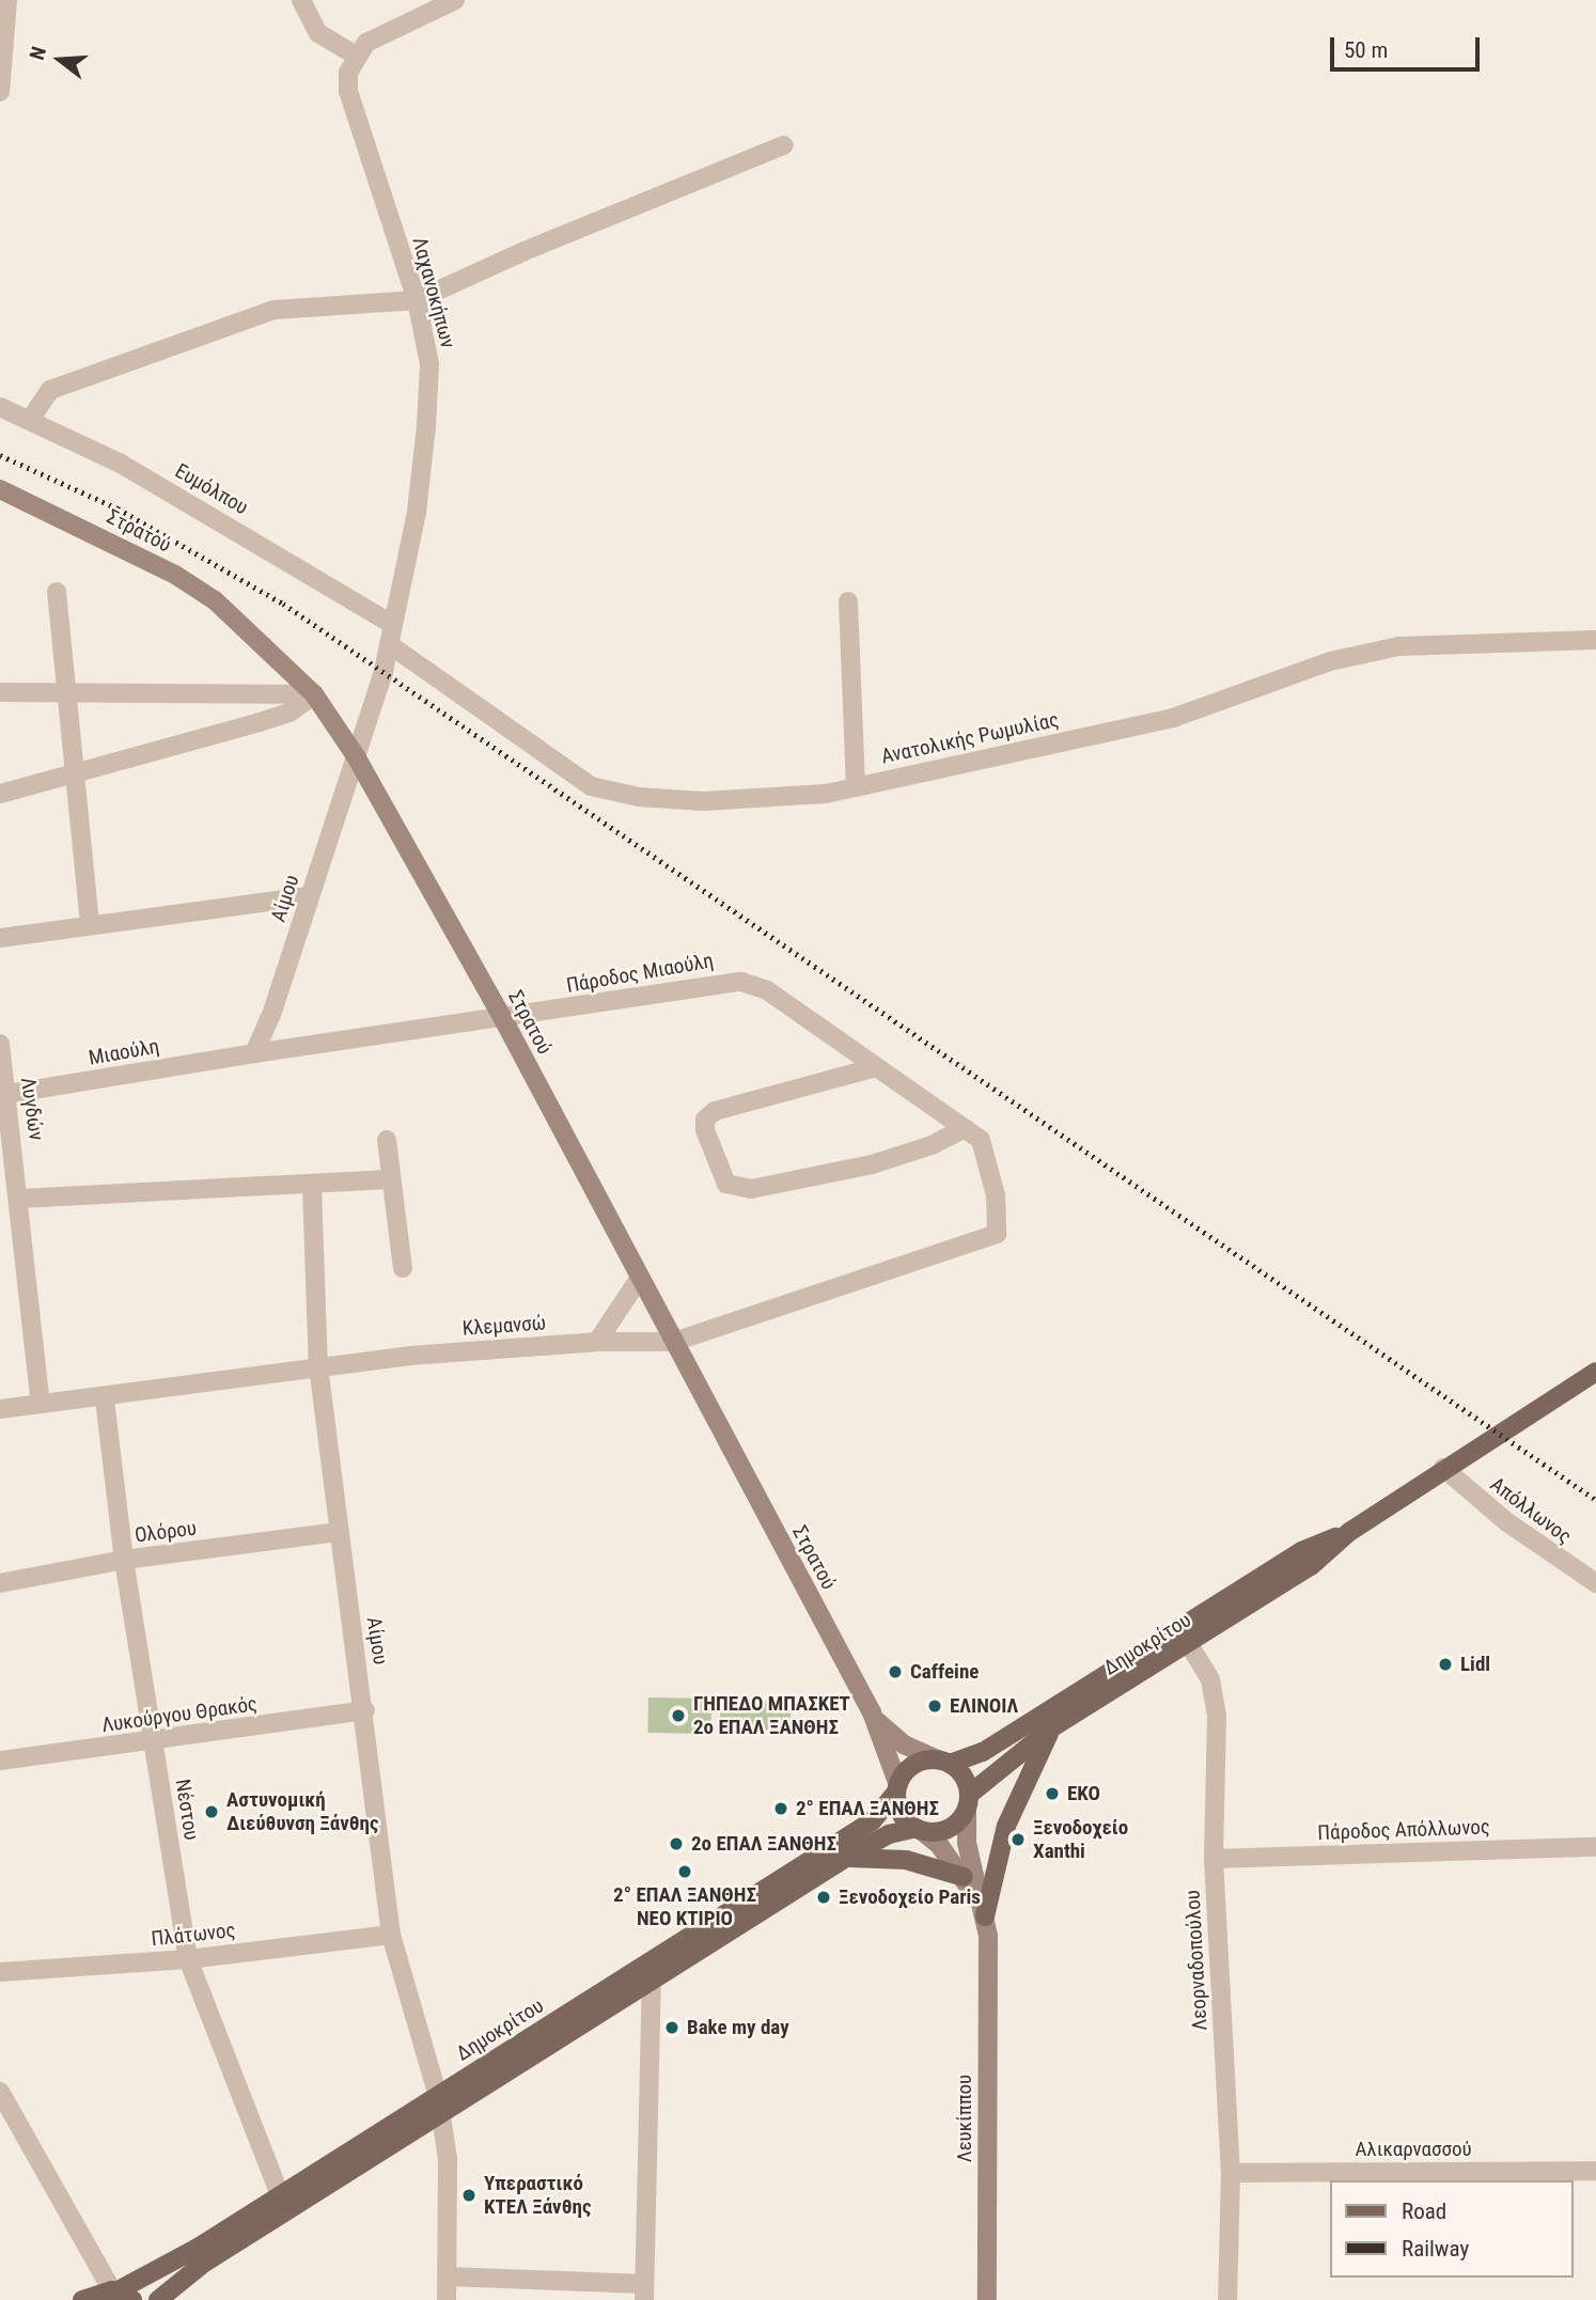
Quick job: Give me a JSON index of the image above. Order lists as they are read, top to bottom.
{
  "streets": {
    "main road": ["Στρατού", "Δημοκρίτου", "Λευκίππου"],
    "street": [
      "Λαχανοκήπων",
      "Ευμόλπου",
      "Ανατολικής Ρωμυλίας",
      "Αίμου",
      "Πάροδος Μιαούλη",
      "Μιαούλη",
      "Λυγδών",
      "Κλεμανσώ",
      "Απόλλωνος",
      "Ολόρου",
      "Λυκούργου Θρακός",
      "Νέστου",
      "Πάροδος Απόλλωνος",
      "Πλάτωνος",
      "Λεορναδοπούλου",
      "Αλικαρνασσού"
    ]
  },
  "crossings": [
    ["Λαχανοκήπων", "Ευμόλπου"],
    ["Λαχανοκήπων", "Στρατού"],
    ["Λαχανοκήπων", "Ανατολικής Ρωμυλίας"],
    ["Λαχανοκήπων", "Αίμου"],
    ["Στρατού", "Αίμου"],
    ["Στρατού", "Πάροδος Μιαούλη"],
    ["Στρατού", "Κλεμανσώ"],
    ["Στρατού", "Δημοκρίτου"],
    ["Στρατού", "Λευκίππου"],
    ["Αίμου", "Πάροδος Μιαούλη"],
    ["Αίμου", "Μιαούλη"],
    ["Αίμου", "Κλεμανσώ"],
    ["Αίμου", "Ολόρου"],
    ["Αίμου", "Δημοκρίτου"],
    ["Αίμου", "Λυκούργου Θρακός"],
    ["Αίμου", "Πλάτωνος"],
    ["Πάροδος Μιαούλη", "Μιαούλη"],
    ["Πάροδος Μιαούλη", "Κλεμανσώ"],
    ["Μιαούλη", "Λυγδών"],
    ["Λυγδών", "Κλεμανσώ"],
    ["Κλεμανσώ", "Νέστου"],
    ["Απόλλωνος", "Δημοκρίτου"],
    ["Ολόρου", "Νέστου"],
    ["Δημοκρίτου", "Νέστου"],
    ["Δημοκρίτου", "Λεορναδοπούλου"],
    ["Δημοκρίτου", "Λευκίππου"],
    ["Λυκούργου Θρακός", "Νέστου"],
    ["Νέστου", "Πλάτωνος"],
    ["Πάροδος Απόλλωνος", "Λεορναδοπούλου"],
    ["Λεορναδοπούλου", "Αλικαρνασσού"]
  ],
  "places": [
    "Lidl",
    "Caffeine",
    "ΕΛΙΝΟΙΛ",
    "ΓΗΠΕΔΟ ΜΠΑΣΚΕΤ 2ο ΕΠΑΛ ΞΑΝΘΗΣ",
    "ΕΚΟ",
    "2° ΕΠΑΛ ΞΑΝΘΗΣ",
    "Αστυνομική Διεύθυνση Ξάνθης",
    "Ξενοδοχείο Xanthi",
    "2o ΕΠΑΛ ΞΑΝΘΗΣ",
    "2° ΕΠΑΛ ΞΑΝΘΗΣ ΝΕΟ ΚΤΙΡΙΟ",
    "Ξενοδοχείο Paris",
    "Bake my day",
    "Υπεραστικό ΚΤΕΛ Ξάνθης"
  ],
  "legend": ["Road", "Railway"],
  "scale_bar": "50 m",
  "north": "left"
}
